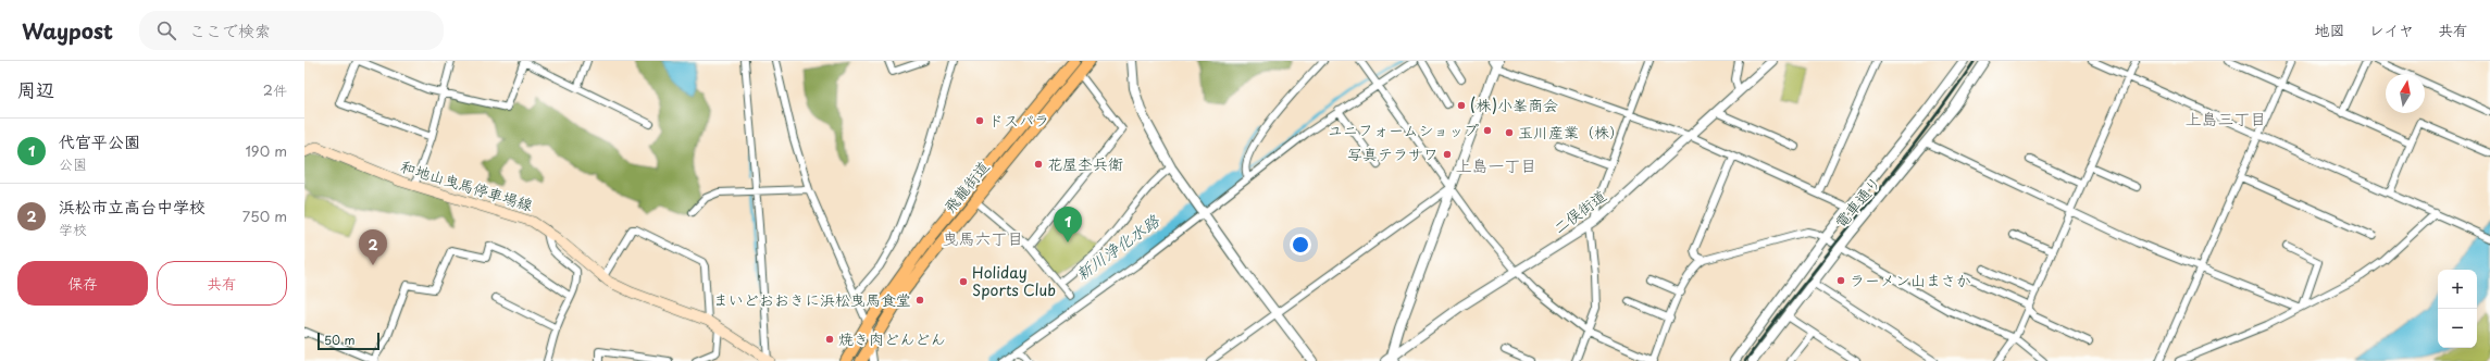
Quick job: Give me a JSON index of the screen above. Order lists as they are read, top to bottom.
{
  "streets": {
    "highway": ["飛龍街道"],
    "main road": ["和地山曳馬停車場線"],
    "street": ["電車通り", "二俣街道"]
  },
  "districts": ["上島三丁目", "上島一丁目", "曳馬六丁目"],
  "water": ["新川浄化水路"],
  "places": [
    "(株)小峯商会",
    "ドスパラ",
    "ユニフォームショップ",
    "玉川産業（株）",
    "写真テラサワ",
    "花屋杢兵衛",
    "ラーメン山まさか",
    "Holiday Sports Club",
    "まいどおおきに浜松曳馬食堂",
    "焼き肉どんどん"
  ],
  "scale_bar": "50 m",
  "north": "top",
  "page": {
    "header": "Waypost",
    "search": "ここで検索",
    "nav": ["地図", "レイヤ", "共有"],
    "heading": ["周辺", "2件"],
    "list": [
      {
        "mark": "1",
        "name": "代官平公園",
        "note": "公園",
        "value": "190 m"
      },
      {
        "mark": "2",
        "name": "浜松市立高台中学校",
        "note": "学校",
        "value": "750 m"
      }
    ],
    "pins": ["1", "2"],
    "buttons": ["保存", "共有"],
    "map_buttons": ["+", "−"],
    "scale": "50 m"
  }
}
